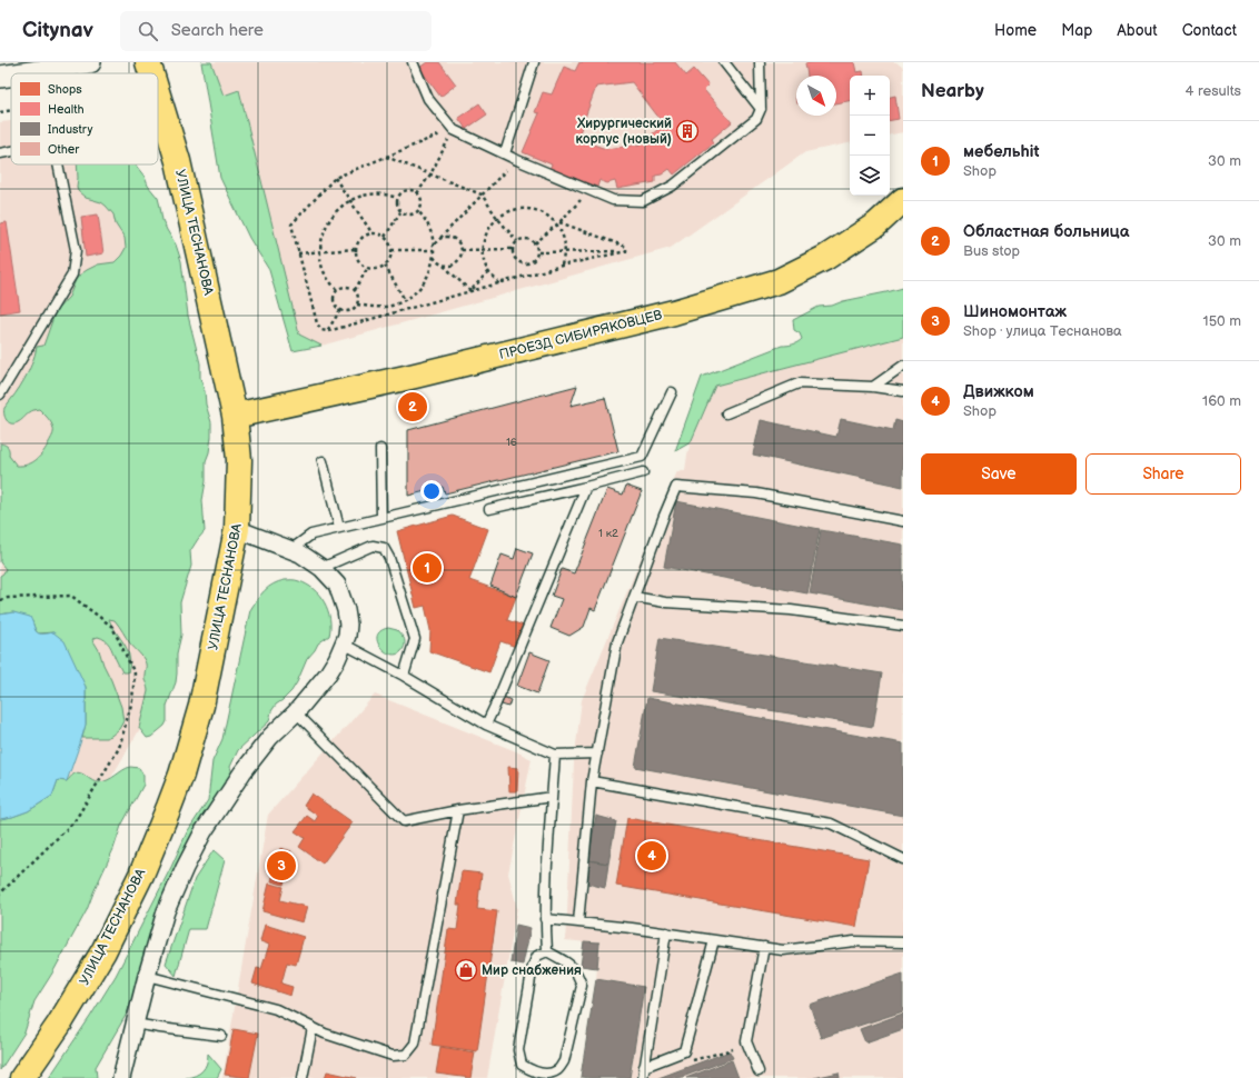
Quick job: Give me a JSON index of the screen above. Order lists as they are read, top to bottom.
{
  "streets": {
    "main road": ["УЛИЦА ТЕСНАНОВА", "ПРОЕЗД СИБИРЯКОВЦЕВ"]
  },
  "crossings": [
    ["УЛИЦА ТЕСНАНОВА", "ПРОЕЗД СИБИРЯКОВЦЕВ"]
  ],
  "places": {
    "building": ["Хирургический корпус (новый)"],
    "shop": ["Мир снабжения"]
  },
  "house_numbers": ["16", "1 к2"],
  "legend": [
    "Shops",
    "Health",
    "Industry",
    "Other"
  ],
  "north": "bottom right",
  "page": {
    "header": "Citynav",
    "search": "Search here",
    "nav": [
      "Home",
      "Map",
      "About",
      "Contact"
    ],
    "heading": ["Nearby", "4 results"],
    "map_buttons": ["+", "−"],
    "list": [
      {
        "mark": "1",
        "name": "мебельhit",
        "note": "Shop",
        "value": "30 m"
      },
      {
        "mark": "2",
        "name": "Областная больница",
        "note": "Bus stop",
        "value": "30 m"
      },
      {
        "mark": "3",
        "name": "Шиномонтаж",
        "note": "Shop · улица Теснанова",
        "value": "150 m"
      },
      {
        "mark": "4",
        "name": "Движком",
        "note": "Shop",
        "value": "160 m"
      }
    ],
    "pins": [
      "2",
      "1",
      "4",
      "3"
    ],
    "buttons": ["Save", "Share"]
  }
}
